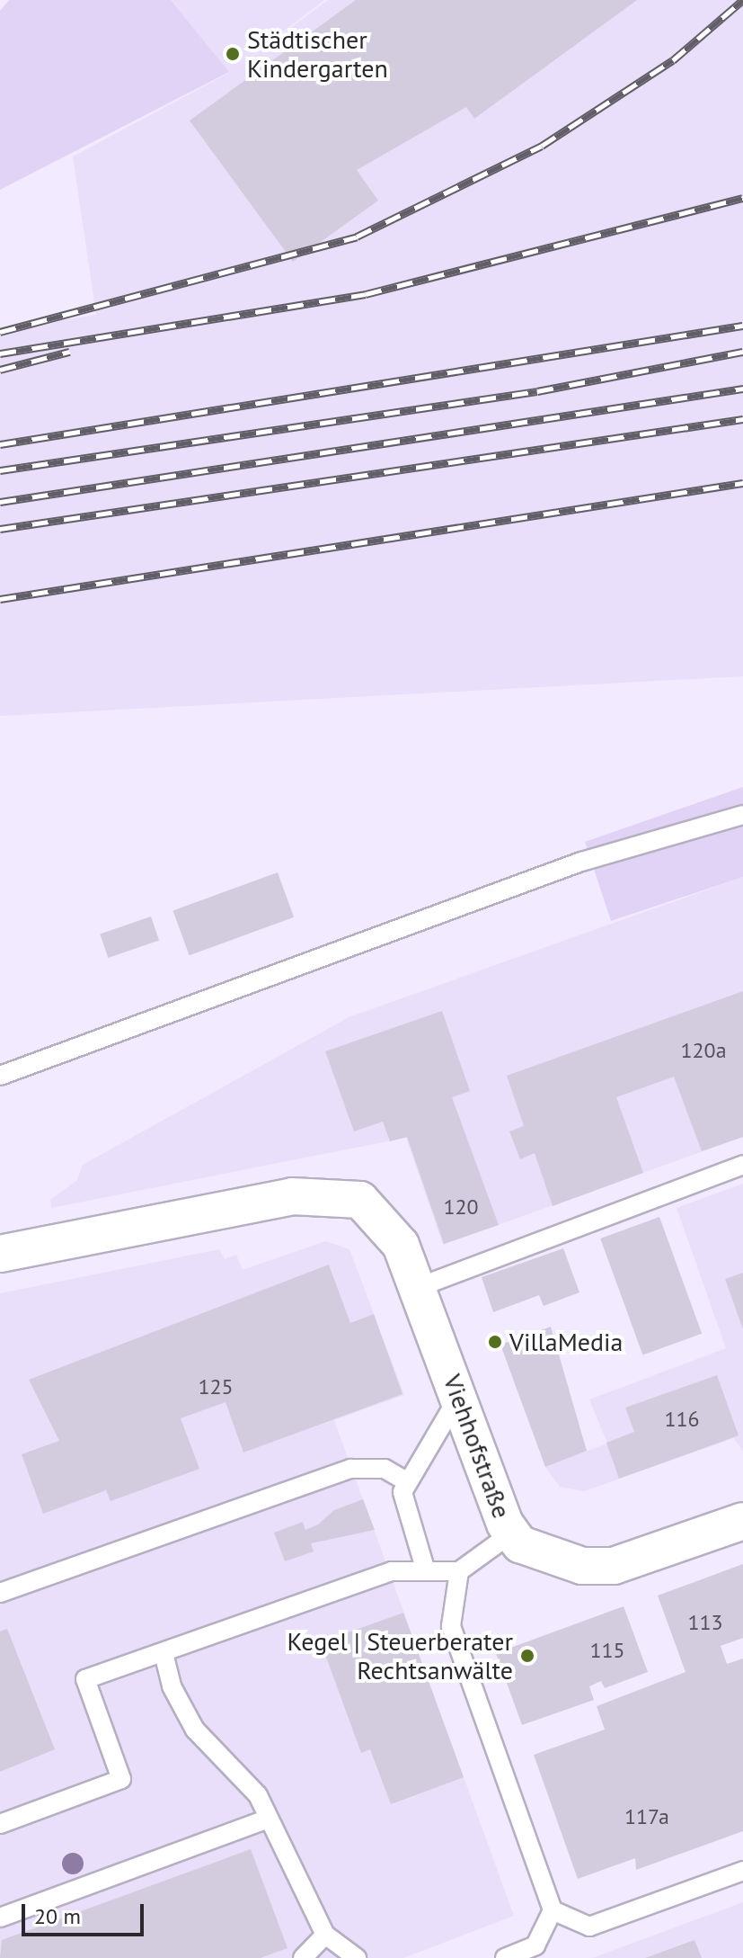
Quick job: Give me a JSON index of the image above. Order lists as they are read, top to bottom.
{
  "streets": {
    "street": ["Viehhofstraße"]
  },
  "places": ["Städtischer Kindergarten", "VillaMedia", "Kegel | Steuerberater Rechtsanwälte"],
  "house_numbers": [
    "120a",
    "120",
    "125",
    "116",
    "113",
    "115",
    "117a"
  ],
  "scale_bar": "20 m"
}
